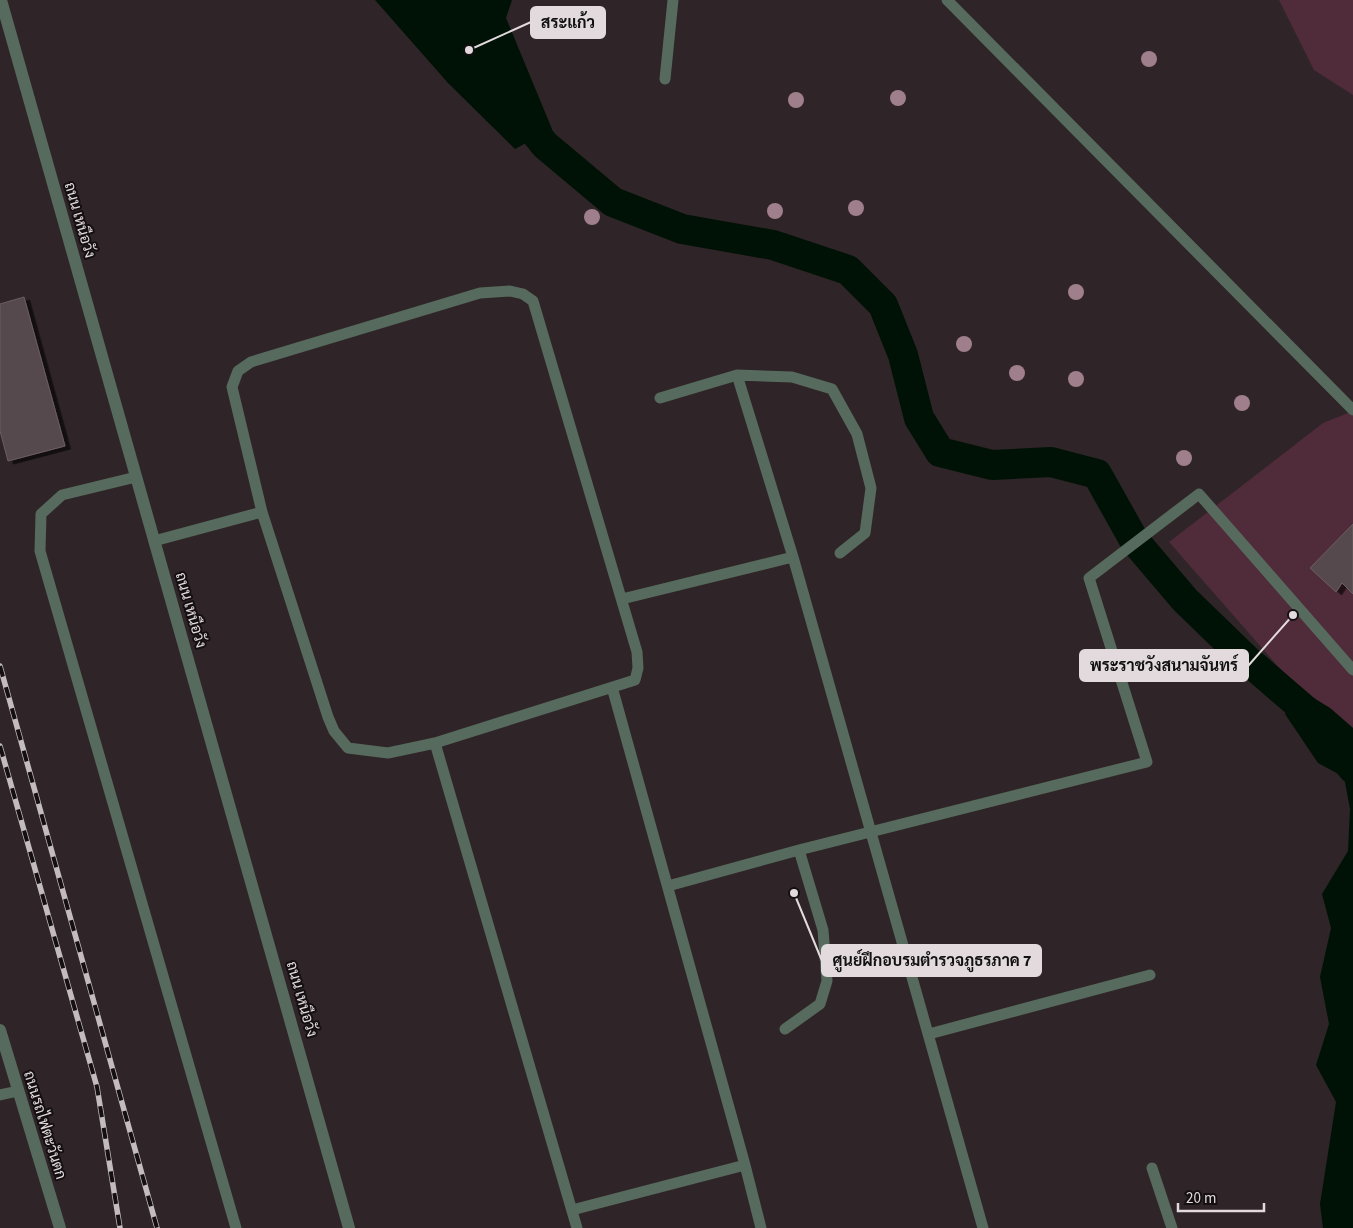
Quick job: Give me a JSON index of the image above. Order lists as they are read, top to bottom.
{
  "streets": {
    "street": ["ถนน เหนือวัง", "ถนนรถไฟตะวันตก"]
  },
  "places": ["สระแก้ว", "พระราชวังสนามจันทร์", "ศูนย์ฝึกอบรมตำรวจภูธรภาค 7"],
  "scale_bar": "20 m"
}
